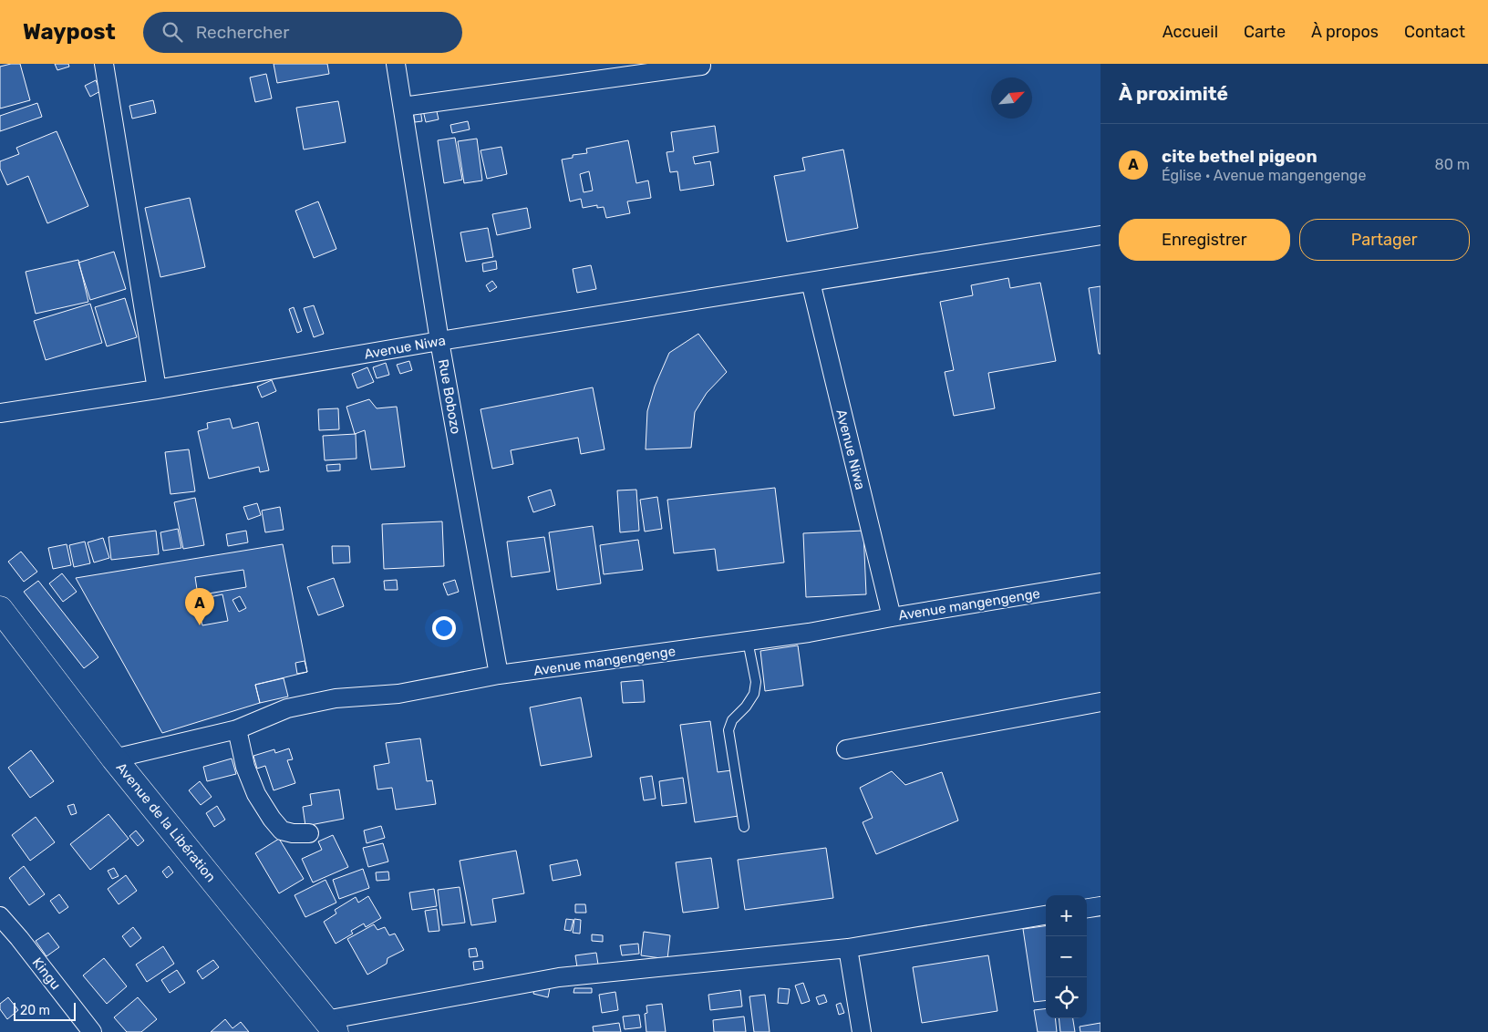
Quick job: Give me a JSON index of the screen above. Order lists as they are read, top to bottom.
{
  "streets": {
    "highway": ["Avenue de la Libération"],
    "street": [
      "Avenue Niwa",
      "Rue Bobozo",
      "Avenue mangengenge",
      "Kingu"
    ]
  },
  "crossings": [
    ["Avenue Niwa", "Rue Bobozo"],
    ["Avenue Niwa", "Avenue mangengenge"],
    ["Rue Bobozo", "Avenue mangengenge"],
    ["Avenue mangengenge", "Avenue de la Libération"]
  ],
  "scale_bar": "20 m",
  "north": "top right",
  "page": {
    "header": "Waypost",
    "search": "Rechercher",
    "nav": [
      "Accueil",
      "Carte",
      "À propos",
      "Contact"
    ],
    "heading": "À proximité",
    "list": [
      {
        "mark": "A",
        "name": "cite bethel pigeon",
        "note": "Église · Avenue mangengenge",
        "value": "80 m"
      }
    ],
    "buttons": ["Enregistrer", "Partager"],
    "pins": "A",
    "map_buttons": ["+", "−"],
    "scale": "20 m"
  }
}
